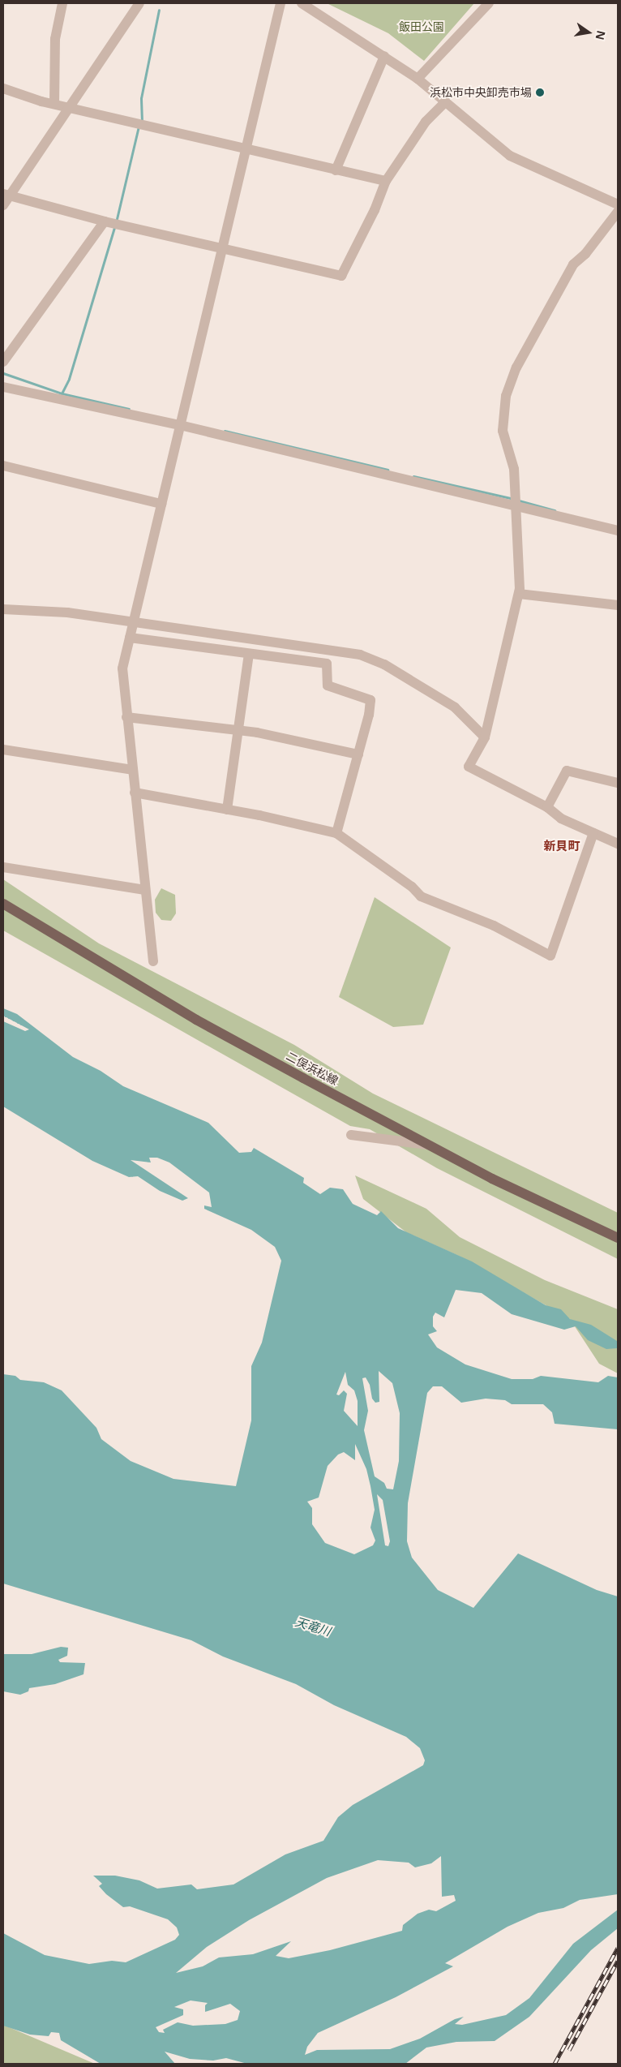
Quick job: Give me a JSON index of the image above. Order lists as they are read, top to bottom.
{
  "streets": {
    "main road": ["二俣浜松線"]
  },
  "districts": ["新貝町"],
  "water": ["天竜川"],
  "parks": ["飯田公園"],
  "places": ["浜松市中央卸売市場"],
  "north": "right"
}
